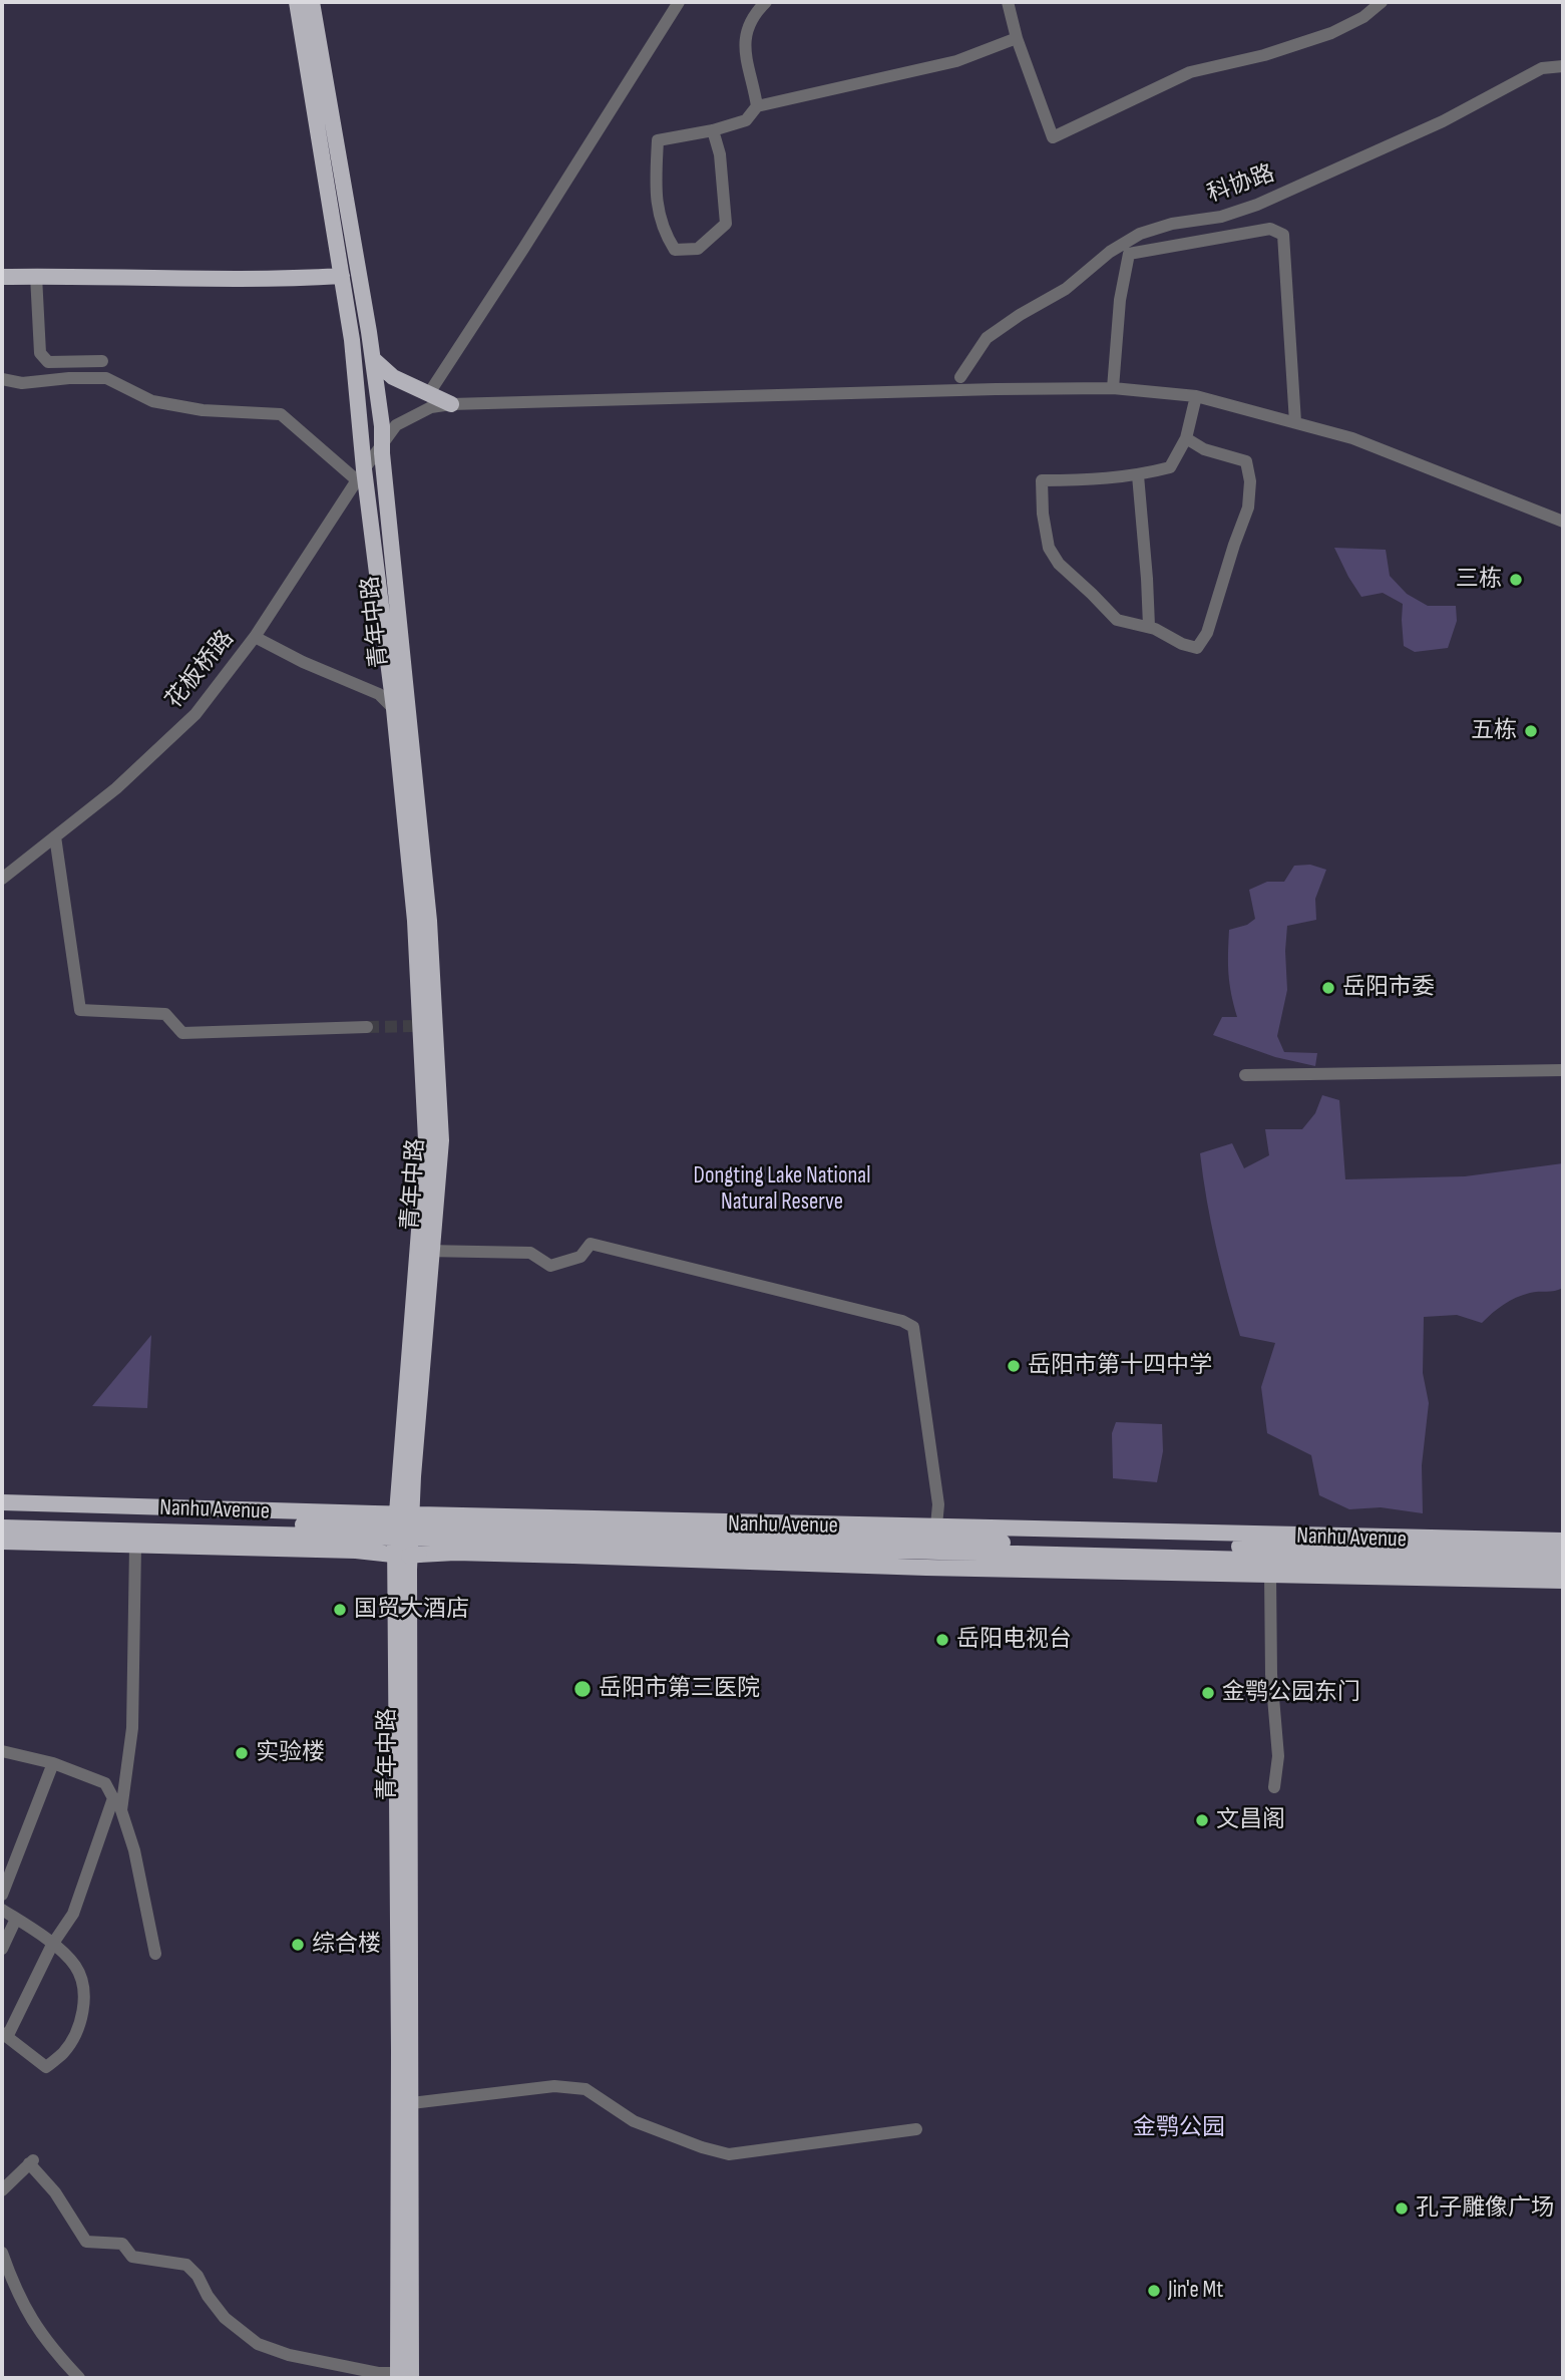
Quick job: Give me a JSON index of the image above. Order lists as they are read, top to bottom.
{
  "streets": {
    "main road": ["青年中路", "Nanhu Avenue"],
    "street": ["科协路", "花板桥路"]
  },
  "crossings": [
    ["青年中路", "花板桥路"],
    ["青年中路", "Nanhu Avenue"]
  ],
  "parks": ["Dongting Lake National Natural Reserve", "金鹗公园"],
  "places": [
    "三栋",
    "五栋",
    "岳阳市委",
    "岳阳市第十四中学",
    "国贸大酒店",
    "岳阳电视台",
    "岳阳市第三医院",
    "金鹗公园东门",
    "实验楼",
    "文昌阁",
    "综合楼",
    "孔子雕像广场",
    "Jin'e Mt"
  ]
}
